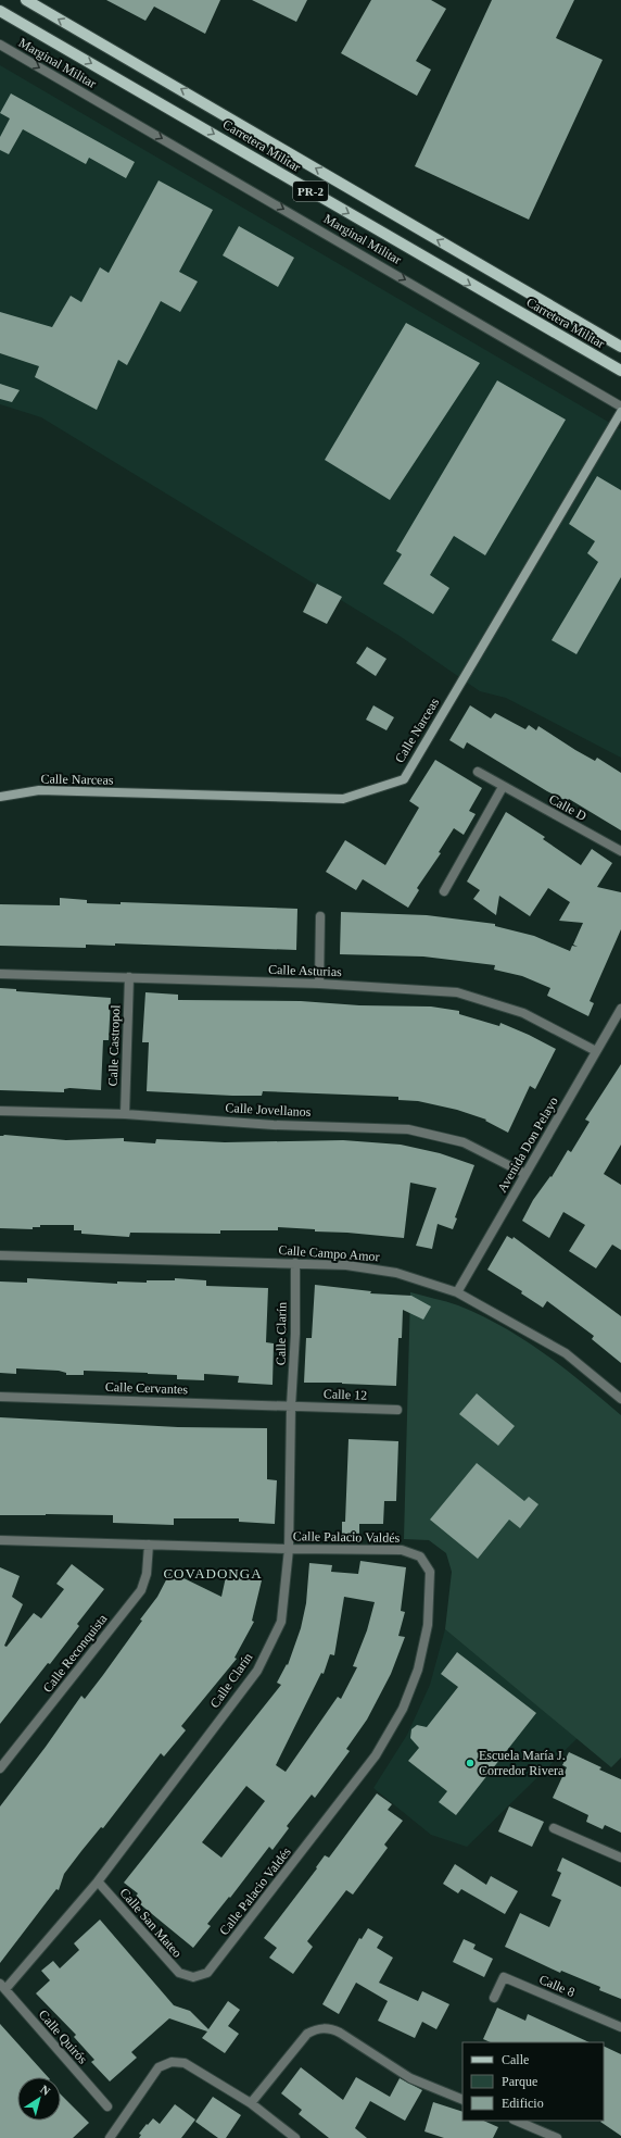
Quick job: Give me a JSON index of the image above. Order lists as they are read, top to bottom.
{
  "streets": {
    "main road": ["Carretera Militar", "PR-2"],
    "street": [
      "Marginal Militar",
      "Calle Narceas",
      "Calle D",
      "Calle Asturias",
      "Calle Castropol",
      "Calle Jovellanos",
      "Avenida Don Pelayo",
      "Calle Campo Amor",
      "Calle Clarín",
      "Calle Cervantes",
      "Calle 12",
      "Calle Palacio Valdés",
      "Calle Reconquista",
      "Calle San Mateo",
      "Calle 8",
      "Calle Quirós"
    ]
  },
  "crossings": [
    ["Calle Asturias", "Calle Castropol"],
    ["Calle Asturias", "Avenida Don Pelayo"],
    ["Calle Castropol", "Calle Jovellanos"],
    ["Calle Jovellanos", "Avenida Don Pelayo"],
    ["Avenida Don Pelayo", "Calle Campo Amor"],
    ["Calle Campo Amor", "Calle Clarín"],
    ["Calle Clarín", "Calle Cervantes"],
    ["Calle Clarín", "Calle 12"],
    ["Calle Clarín", "Calle Palacio Valdés"],
    ["Calle Clarín", "Calle San Mateo"],
    ["Calle Clarín", "Calle Quirós"],
    ["Calle Cervantes", "Calle 12"],
    ["Calle Palacio Valdés", "Calle Reconquista"],
    ["Calle Palacio Valdés", "Calle San Mateo"]
  ],
  "one_way": ["Marginal Militar"],
  "districts": ["COVADONGA"],
  "places": ["Escuela María J. Corredor Rivera"],
  "legend": ["Calle", "Parque", "Edificio"],
  "north": "top right"
}
